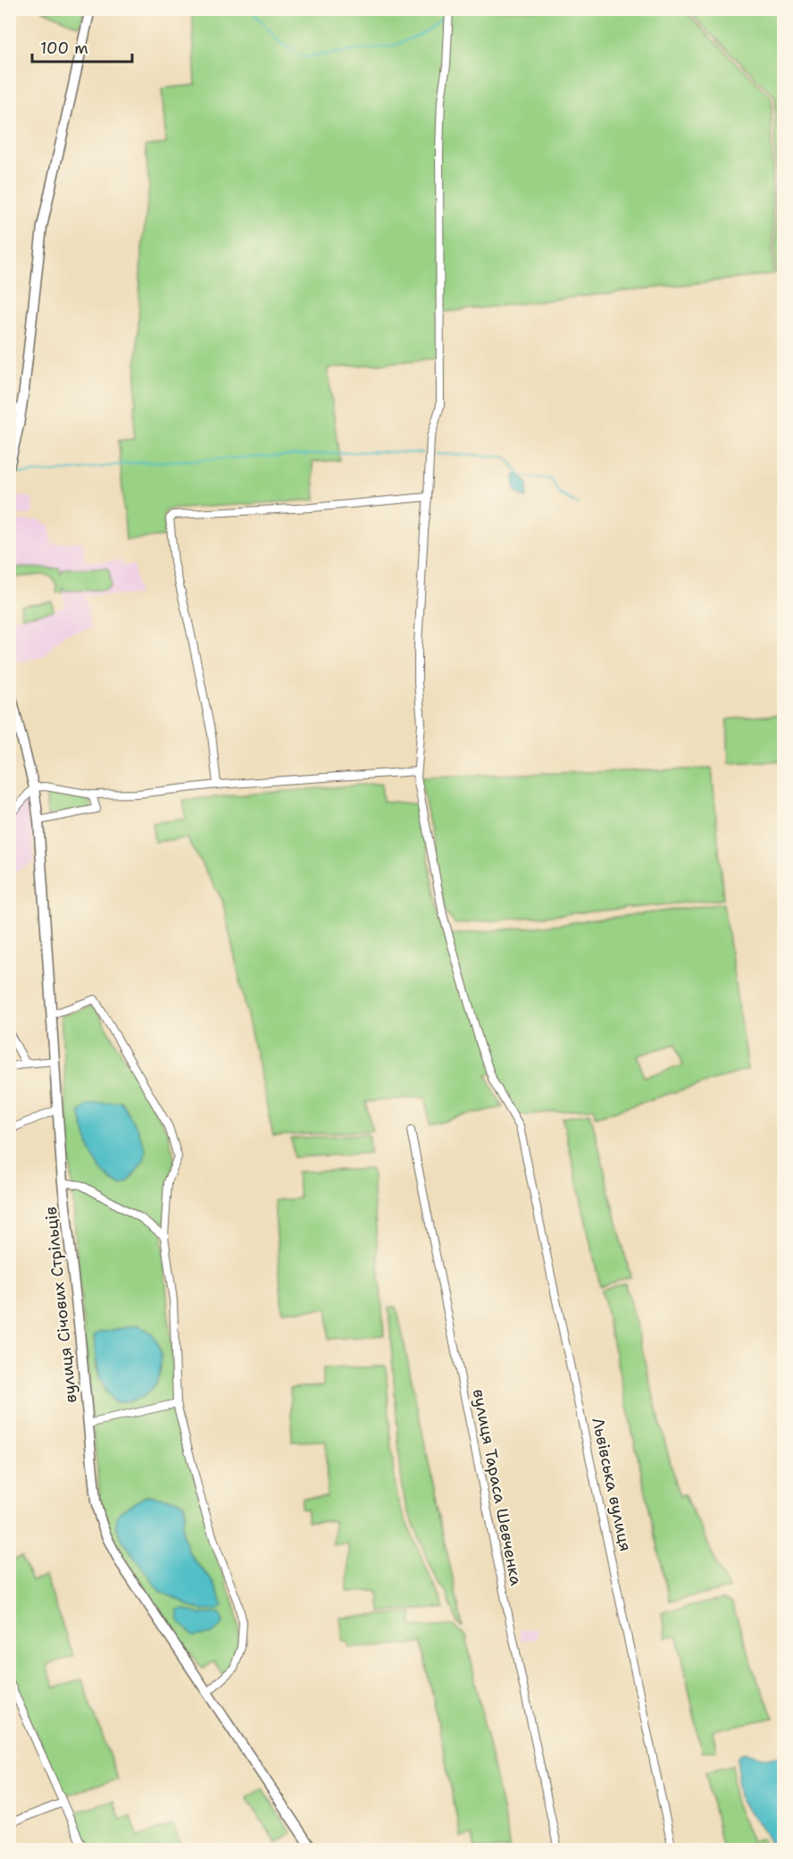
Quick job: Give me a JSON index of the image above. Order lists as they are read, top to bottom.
{
  "streets": {
    "street": ["вулиця Січових Стрільців", "Львівська вулиця", "вулиця Тараса Шевченка"]
  },
  "scale_bar": "100 m"
}
